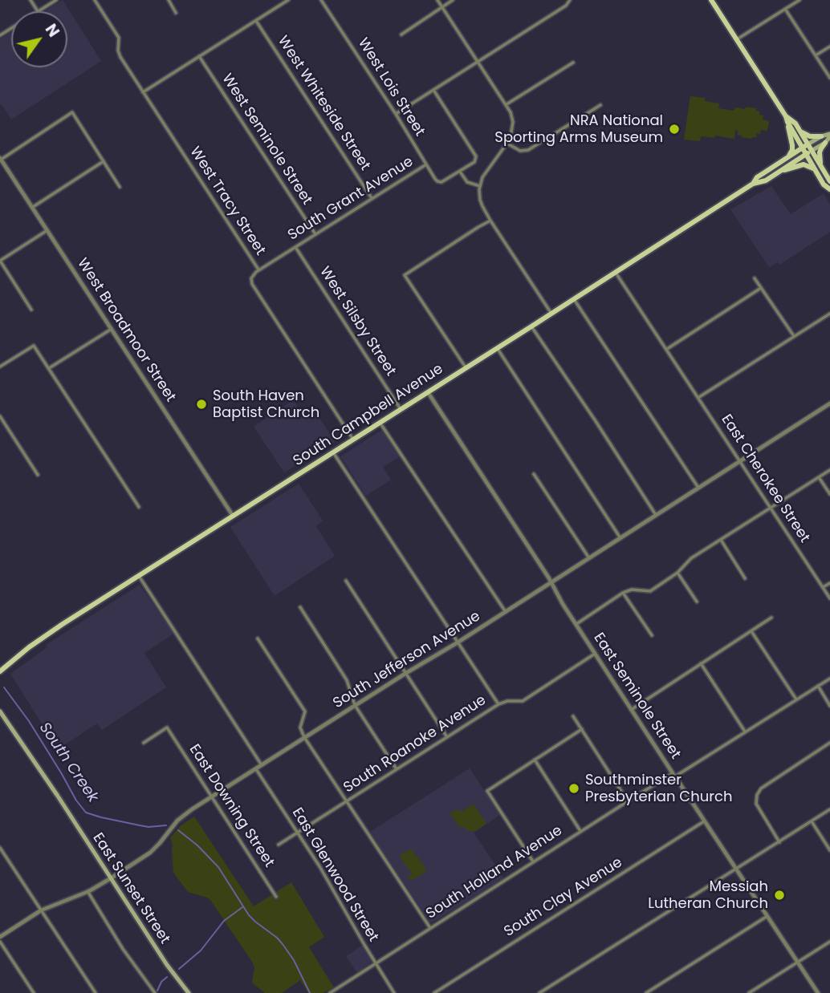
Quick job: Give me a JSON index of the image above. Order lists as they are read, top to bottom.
{
  "streets": {
    "main road": ["South Campbell Avenue", "East Sunset Street"],
    "street": [
      "West Lois Street",
      "West Whiteside Street",
      "West Seminole Street",
      "South Grant Avenue",
      "West Tracy Street",
      "West Silsby Street",
      "West Broadmoor Street",
      "East Cherokee Street",
      "South Jefferson Avenue",
      "East Seminole Street",
      "South Roanoke Avenue",
      "East Downing Street",
      "South Holland Avenue",
      "East Glenwood Street",
      "South Clay Avenue"
    ]
  },
  "crossings": [
    ["West Lois Street", "South Grant Avenue"],
    ["West Whiteside Street", "South Grant Avenue"],
    ["West Seminole Street", "South Grant Avenue"],
    ["South Grant Avenue", "West Tracy Street"],
    ["South Grant Avenue", "West Silsby Street"],
    ["West Tracy Street", "South Campbell Avenue"],
    ["West Silsby Street", "South Campbell Avenue"],
    ["West Broadmoor Street", "South Campbell Avenue"],
    ["South Campbell Avenue", "East Cherokee Street"],
    ["South Campbell Avenue", "East Seminole Street"],
    ["East Cherokee Street", "South Jefferson Avenue"],
    ["South Jefferson Avenue", "East Seminole Street"],
    ["South Jefferson Avenue", "East Downing Street"],
    ["South Jefferson Avenue", "East Glenwood Street"],
    ["South Jefferson Avenue", "East Sunset Street"],
    ["East Seminole Street", "South Roanoke Avenue"],
    ["East Seminole Street", "South Holland Avenue"],
    ["East Seminole Street", "South Clay Avenue"],
    ["South Roanoke Avenue", "East Glenwood Street"],
    ["South Holland Avenue", "East Glenwood Street"]
  ],
  "water": ["South Creek"],
  "places": [
    "NRA National Sporting Arms Museum",
    "South Haven Baptist Church",
    "Southminster Presbyterian Church",
    "Messiah Lutheran Church"
  ],
  "north": "top right"
}
